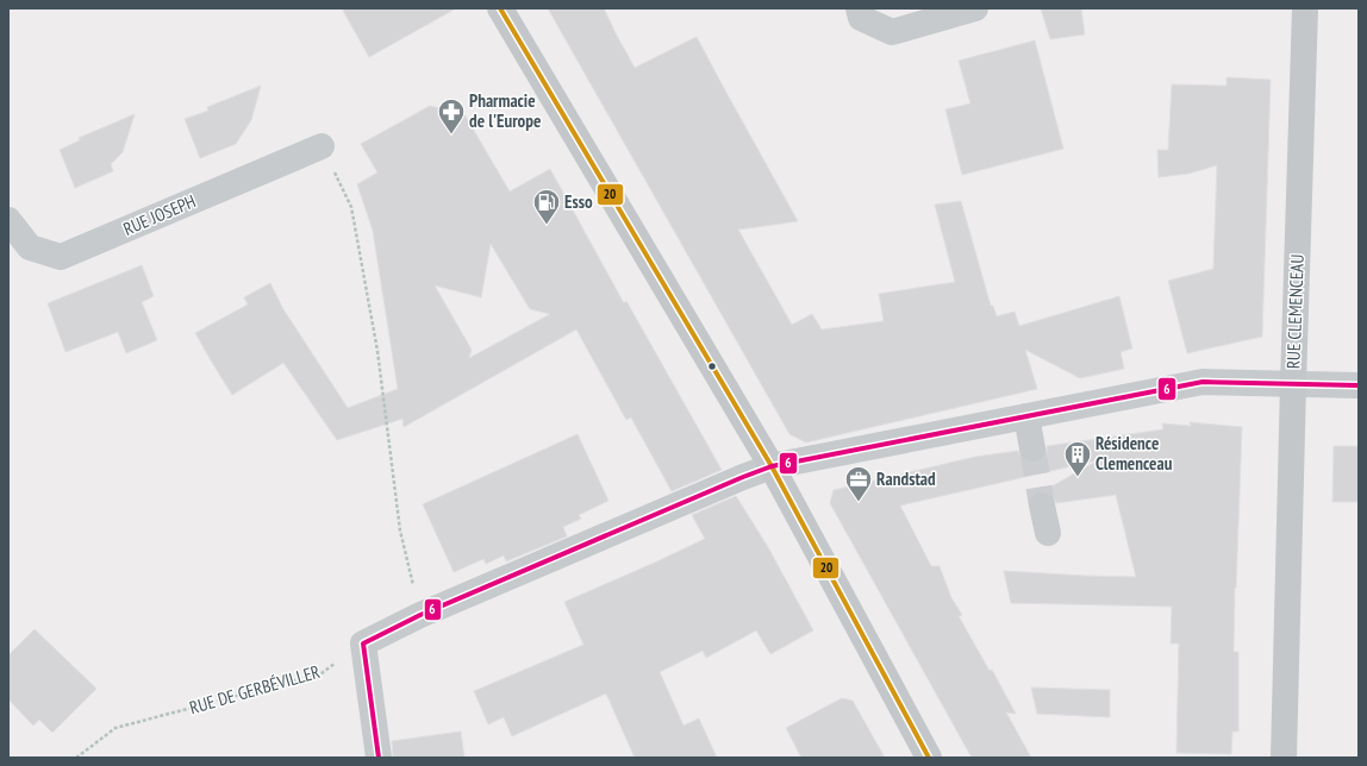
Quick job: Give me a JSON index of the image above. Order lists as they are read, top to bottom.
{
  "streets": {
    "main road": ["RUE CLEMENCEAU"],
    "street": ["RUE JOSEPH"],
    "path": ["RUE DE GERBÉVILLER"]
  },
  "places": {
    "pharmacy": ["Pharmacie de l'Europe"],
    "fuel station": ["Esso"],
    "building": ["Résidence Clemenceau"],
    "office": ["Randstad"]
  },
  "lines": ["transit line 20", "transit line 6"]
}
